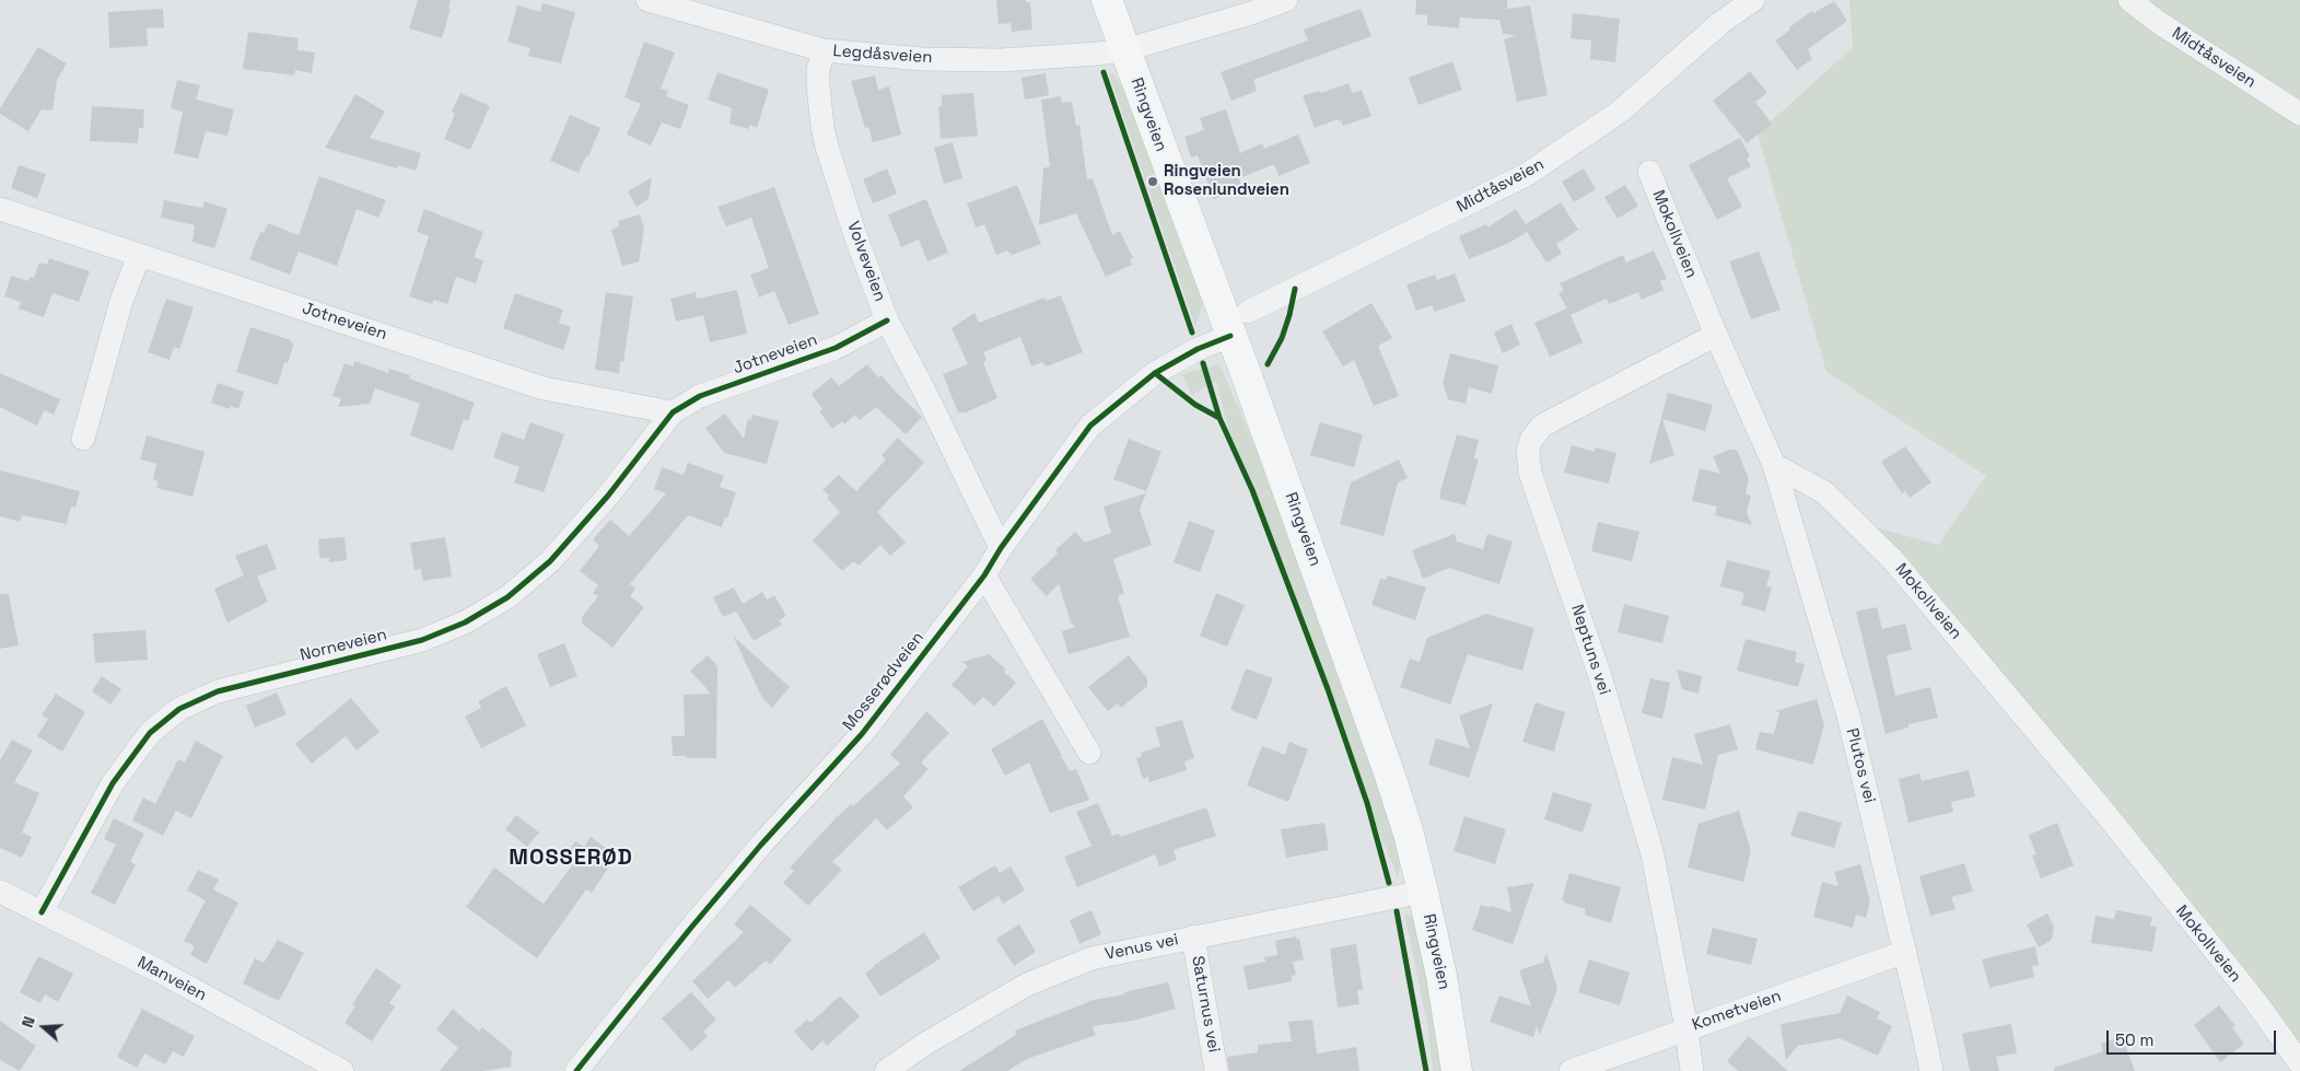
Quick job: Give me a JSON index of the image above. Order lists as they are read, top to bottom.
{
  "streets": {
    "main road": ["Ringveien"],
    "street": [
      "Legdåsveien",
      "Midtåsveien",
      "Mokollveien",
      "Volveveien",
      "Jotneveien",
      "Norneveien",
      "Neptuns vei",
      "Mosserødveien",
      "Plutos vei",
      "Venus vei",
      "Manveien",
      "Saturnus vei",
      "Kometveien"
    ]
  },
  "crossings": [
    ["Legdåsveien", "Ringveien"],
    ["Legdåsveien", "Volveveien"],
    ["Ringveien", "Mosserødveien"],
    ["Ringveien", "Venus vei"],
    ["Mokollveien", "Neptuns vei"],
    ["Mokollveien", "Plutos vei"],
    ["Volveveien", "Jotneveien"],
    ["Volveveien", "Mosserødveien"],
    ["Jotneveien", "Norneveien"],
    ["Norneveien", "Manveien"],
    ["Neptuns vei", "Kometveien"],
    ["Plutos vei", "Kometveien"],
    ["Venus vei", "Saturnus vei"]
  ],
  "districts": ["MOSSERØD"],
  "places": ["Ringveien Rosenlundveien"],
  "scale_bar": "50 m",
  "north": "left"
}
